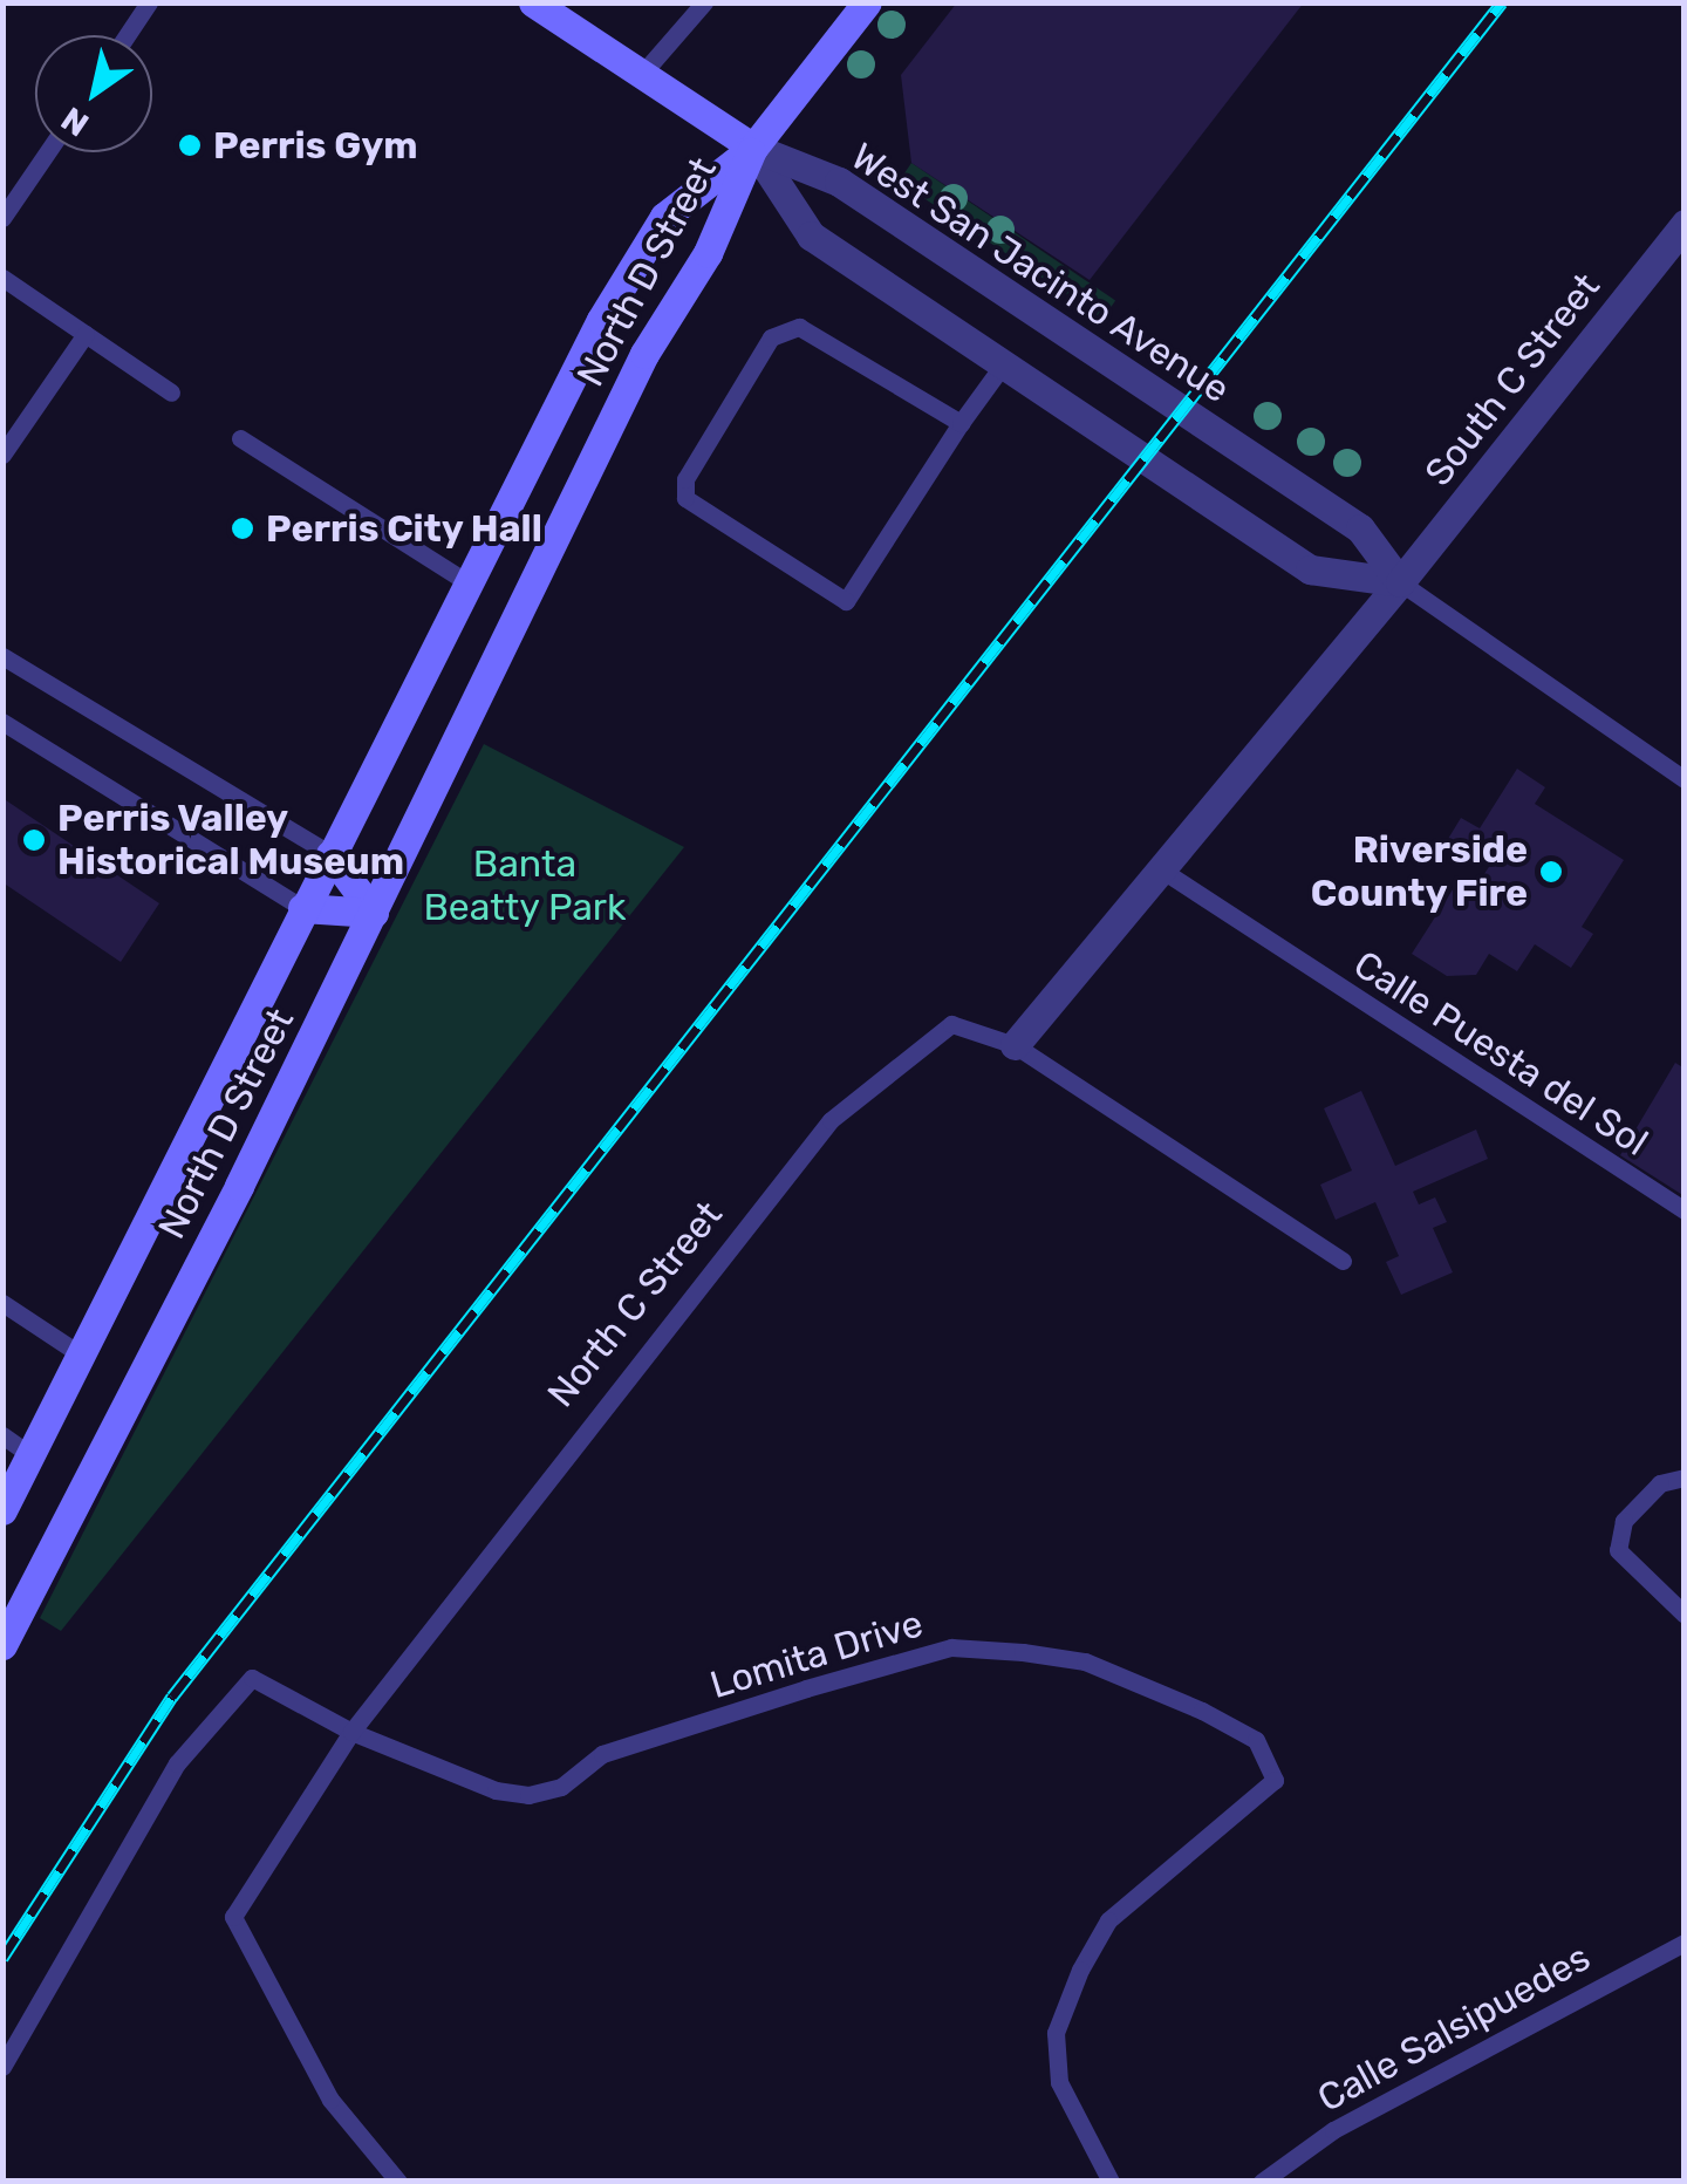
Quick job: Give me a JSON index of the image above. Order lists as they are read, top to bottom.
{
  "streets": {
    "main road": ["North D Street"],
    "street": ["West San Jacinto Avenue", "South C Street"],
    "lane": [
      "Calle Puesta del Sol",
      "North C Street",
      "Lomita Drive",
      "Calle Salsipuedes"
    ]
  },
  "crossings": [
    ["North D Street", "West San Jacinto Avenue"],
    ["West San Jacinto Avenue", "South C Street"],
    ["North C Street", "Lomita Drive"]
  ],
  "parks": ["Banta Beatty Park"],
  "places": [
    "Perris Gym",
    "Perris City Hall",
    "Perris Valley Historical Museum",
    "Riverside County Fire"
  ],
  "north": "bottom left"
}
